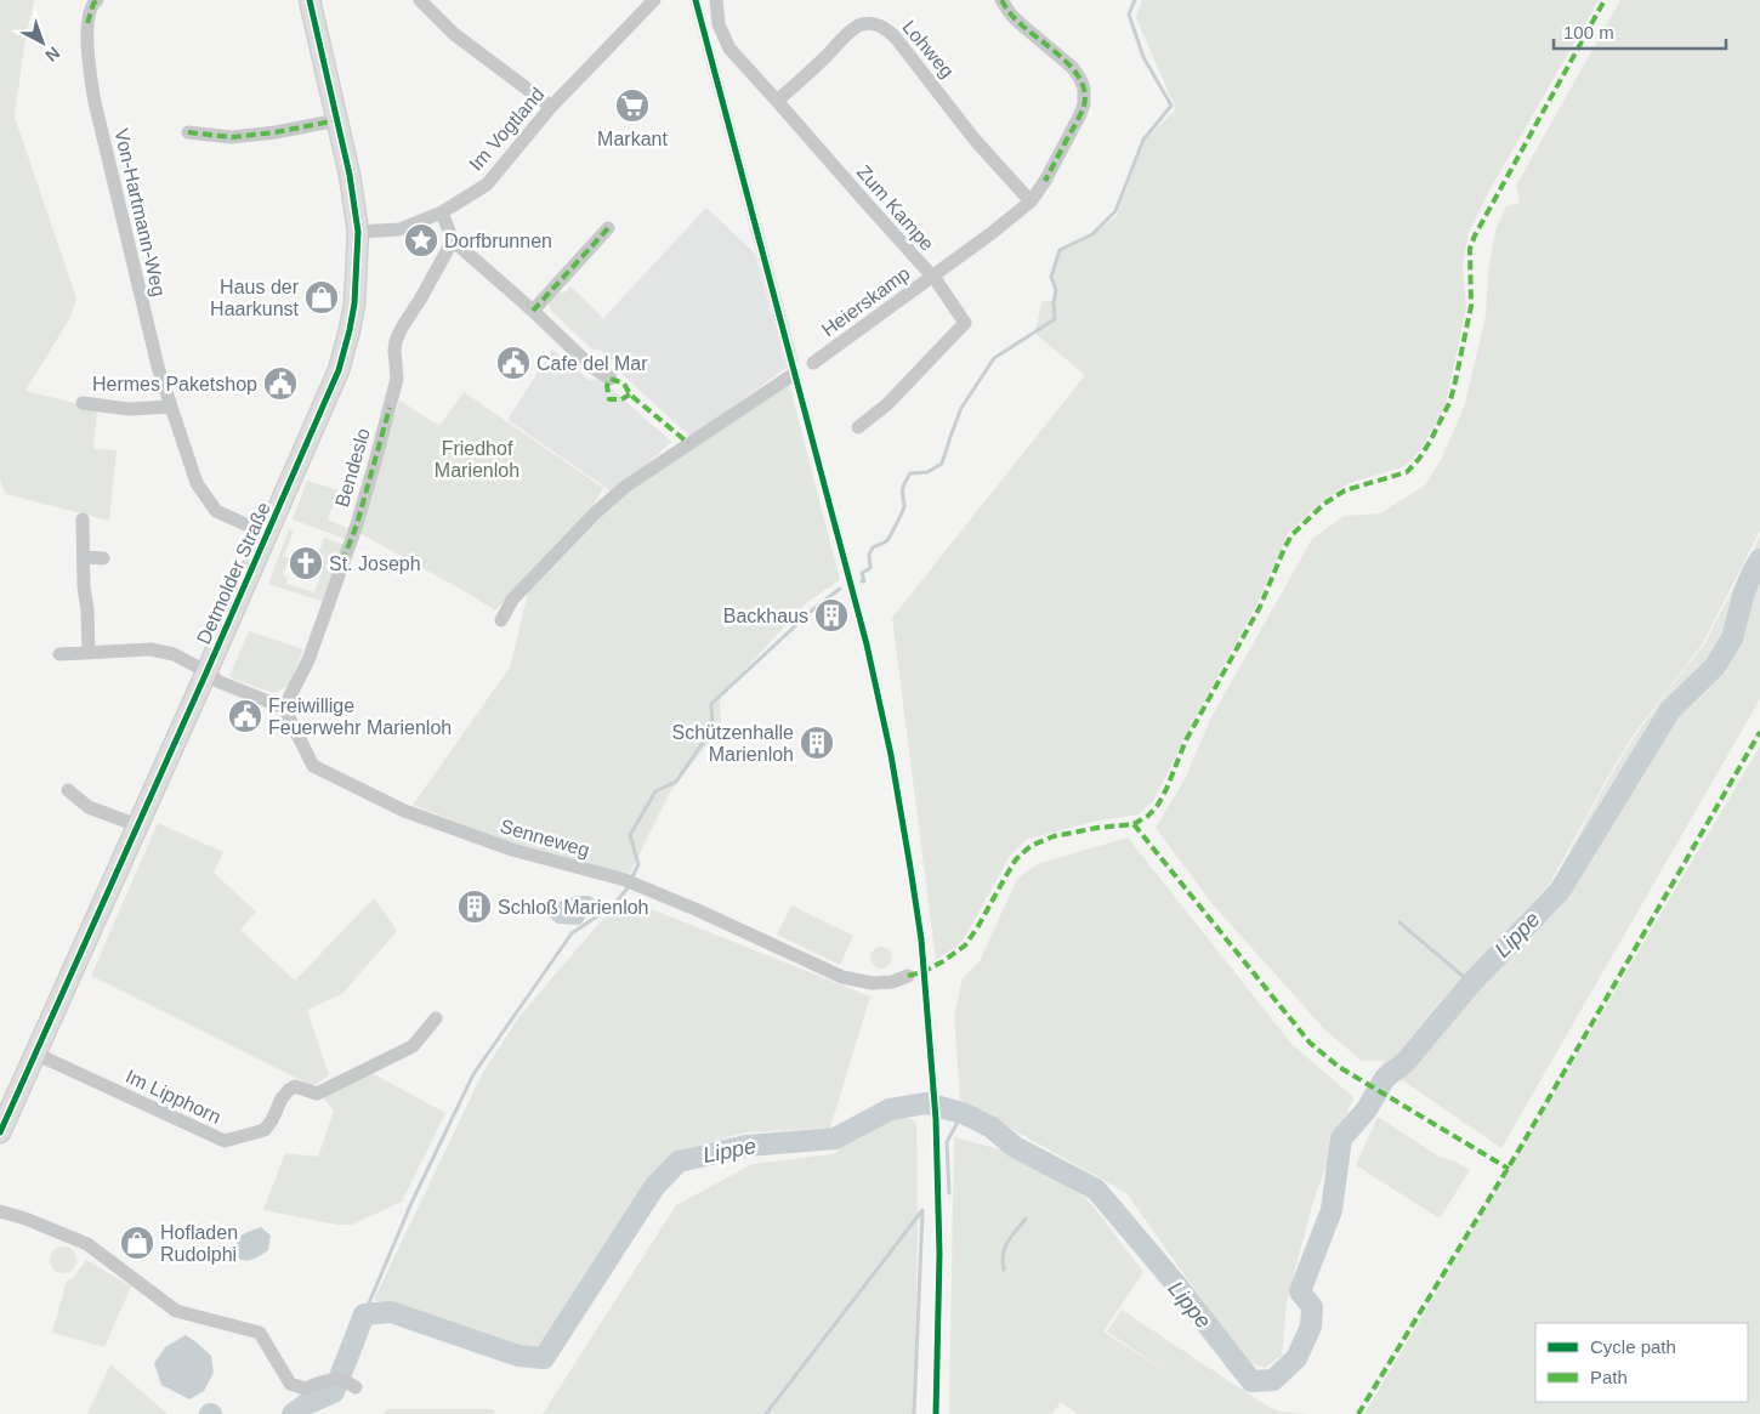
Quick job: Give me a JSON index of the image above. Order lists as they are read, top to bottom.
{
  "streets": {
    "street": [
      "Lohweg",
      "Im Vogtland",
      "Zum Kampe",
      "Von-Hartmann-Weg",
      "Heierskamp",
      "Bendeslo",
      "Detmolder Straße",
      "Senneweg",
      "Im Lipphorn"
    ]
  },
  "crossings": [
    ["Lohweg", "Zum Kampe"],
    ["Lohweg", "Heierskamp"],
    ["Im Vogtland", "Detmolder Straße"],
    ["Zum Kampe", "Heierskamp"],
    ["Von-Hartmann-Weg", "Detmolder Straße"],
    ["Bendeslo", "Senneweg"],
    ["Detmolder Straße", "Im Lipphorn"]
  ],
  "water": ["Lippe"],
  "parks": ["Friedhof Marienloh"],
  "places": {
    "supermarket": ["Markant"],
    "place": ["Dorfbrunnen"],
    "shop": ["Haus der Haarkunst", "Hofladen Rudolphi"],
    "public building": ["Cafe del Mar", "Hermes Paketshop", "Freiwillige Feuerwehr Marienloh"],
    "church": ["St. Joseph"],
    "building": ["Backhaus", "Schützenhalle Marienloh", "Schloß Marienloh"]
  },
  "legend": ["Cycle path", "Path"],
  "scale_bar": "100 m",
  "north": "bottom right"
}
